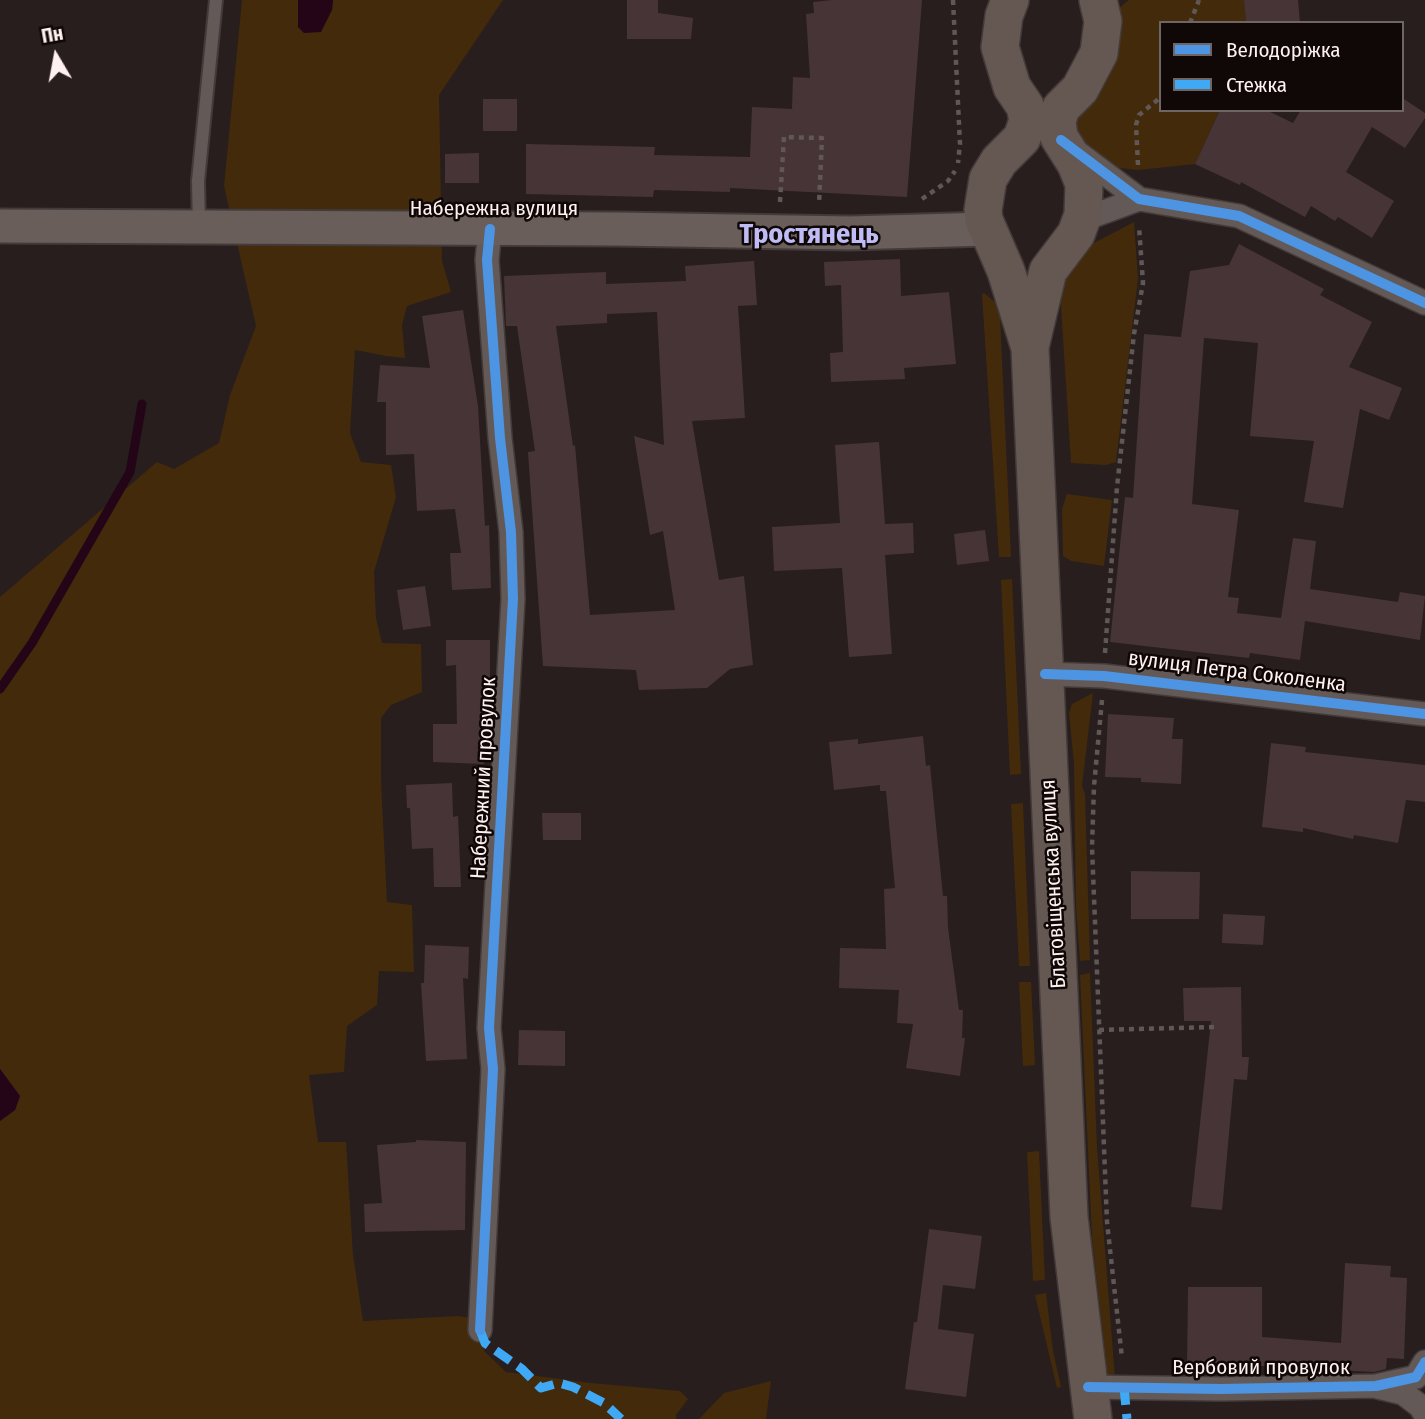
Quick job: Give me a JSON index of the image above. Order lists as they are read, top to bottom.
{
  "streets": {
    "main road": ["Набережна вулиця", "Благовіщенська вулиця"],
    "street": ["вулиця Петра Соколенка", "Набережний провулок", "Вербовий провулок"]
  },
  "crossings": [
    ["Набережна вулиця", "Набережний провулок"],
    ["Набережна вулиця", "Благовіщенська вулиця"],
    ["вулиця Петра Соколенка", "Благовіщенська вулиця"],
    ["Благовіщенська вулиця", "Вербовий провулок"]
  ],
  "districts": ["Тростянець"],
  "legend": ["Велодоріжка", "Стежка"],
  "north": "top"
}
